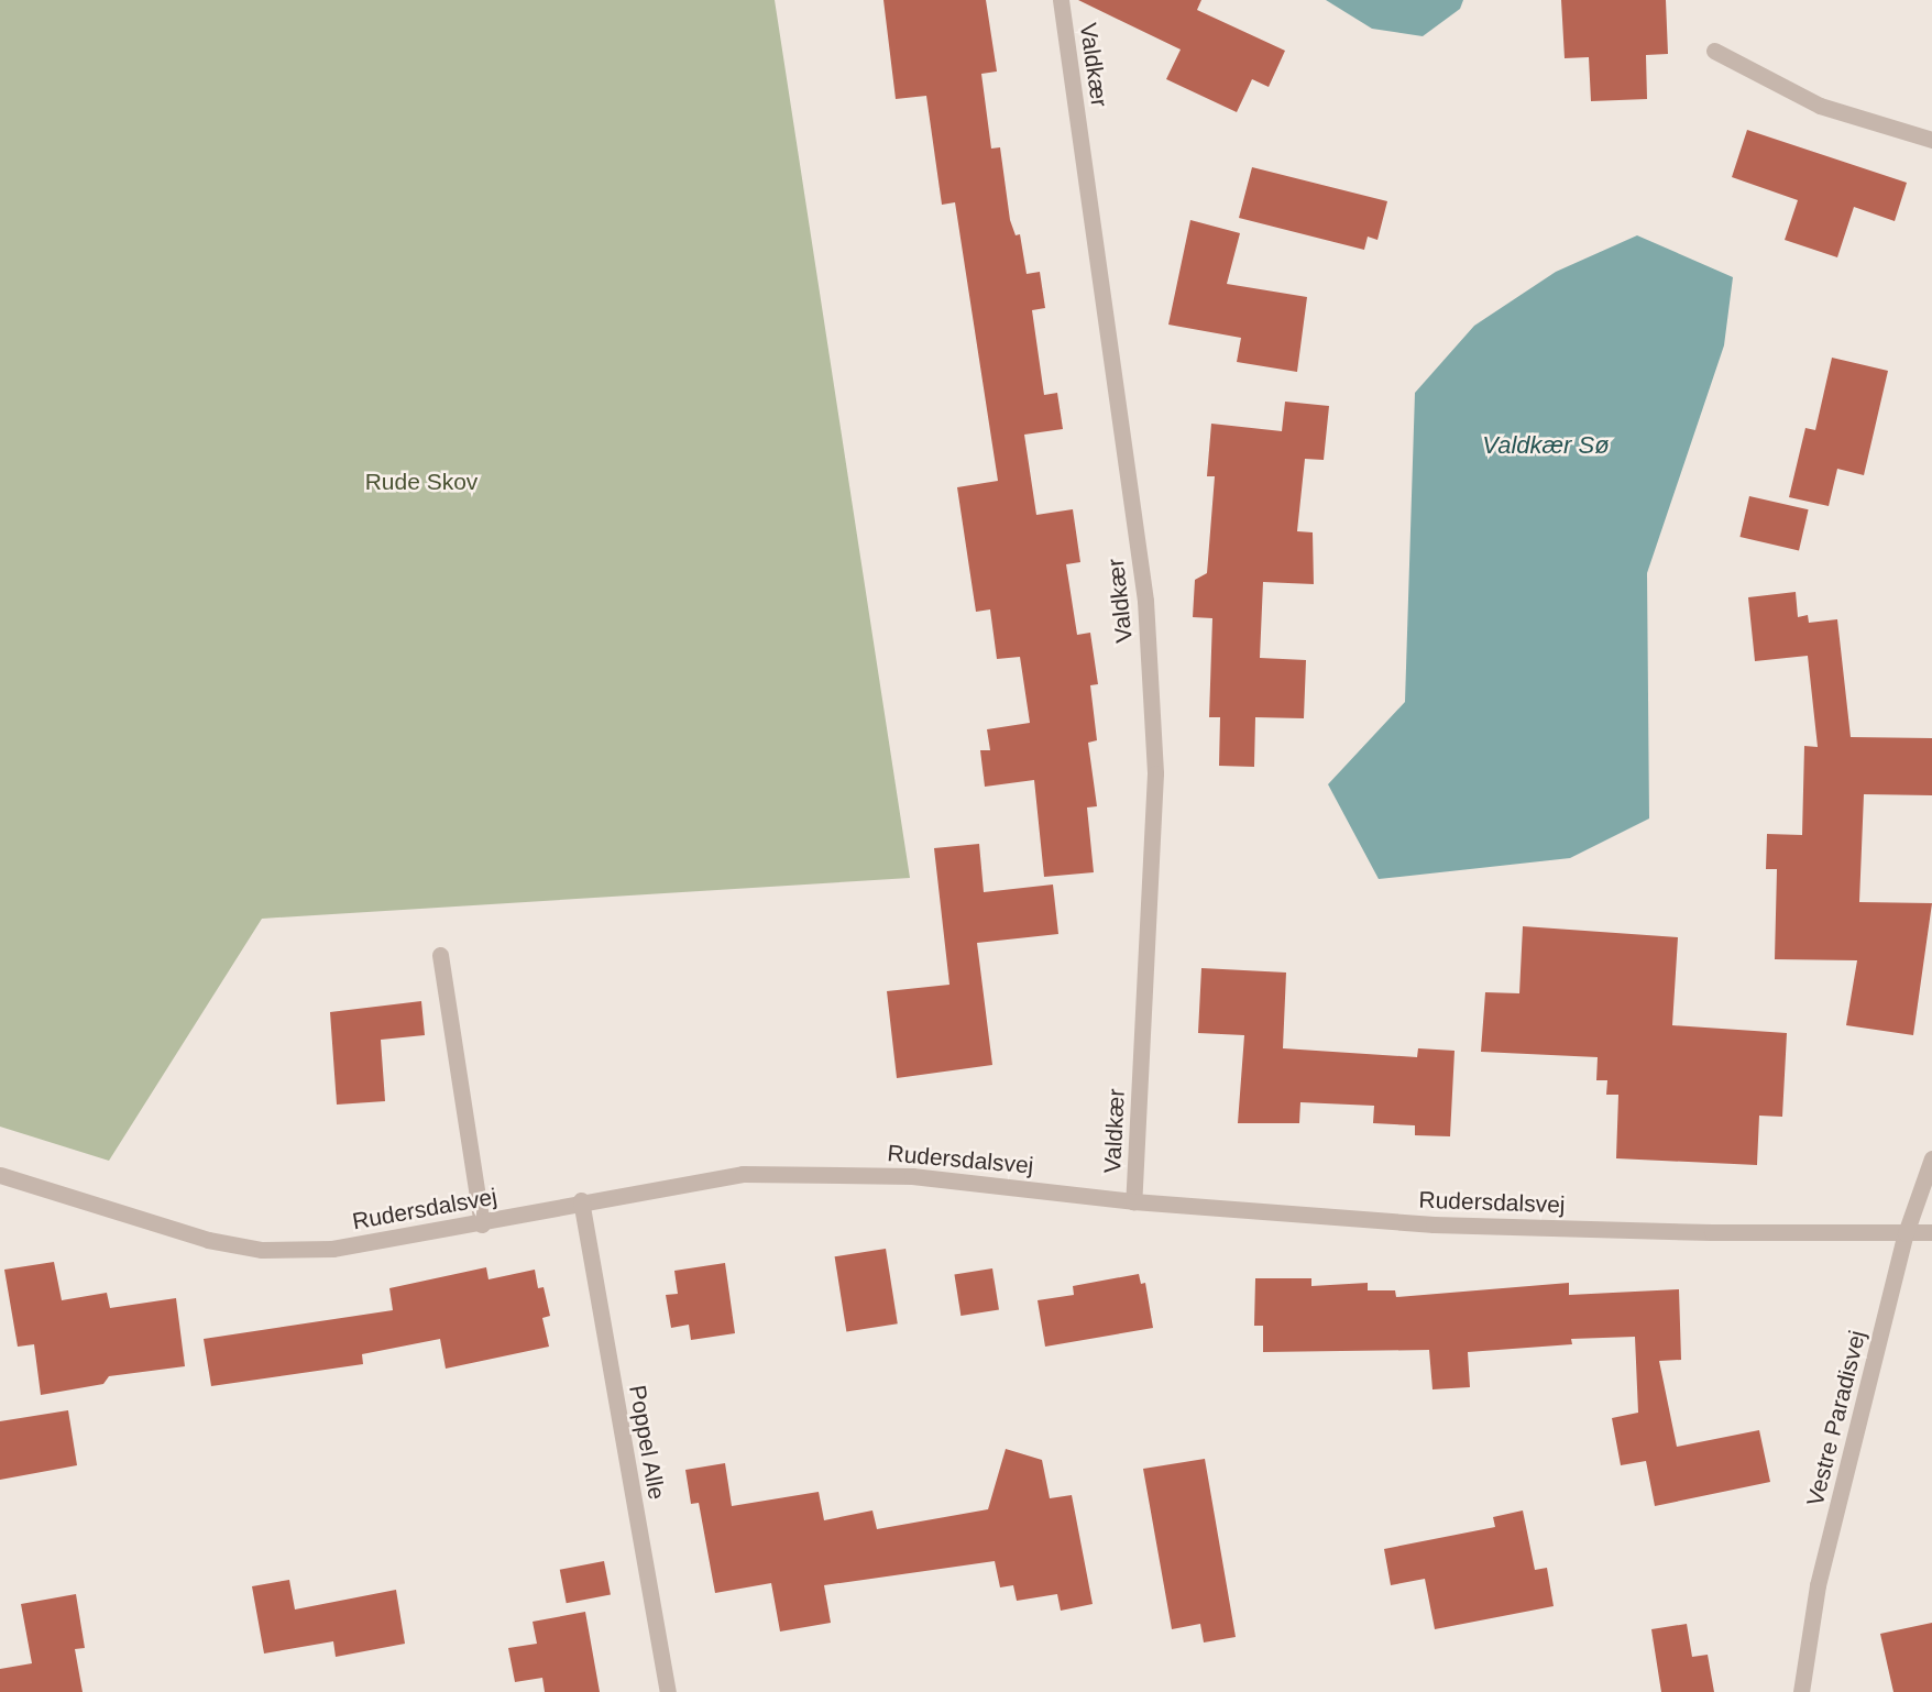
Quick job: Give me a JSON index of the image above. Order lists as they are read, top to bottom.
{
  "streets": {
    "street": [
      "Valdkær",
      "Rudersdalsvej",
      "Vestre Paradisvej",
      "Poppel Alle"
    ]
  },
  "crossings": [
    ["Valdkær", "Rudersdalsvej"],
    ["Rudersdalsvej", "Vestre Paradisvej"],
    ["Rudersdalsvej", "Poppel Alle"]
  ],
  "water": ["Valdkær Sø"],
  "parks": ["Rude Skov"]
}
